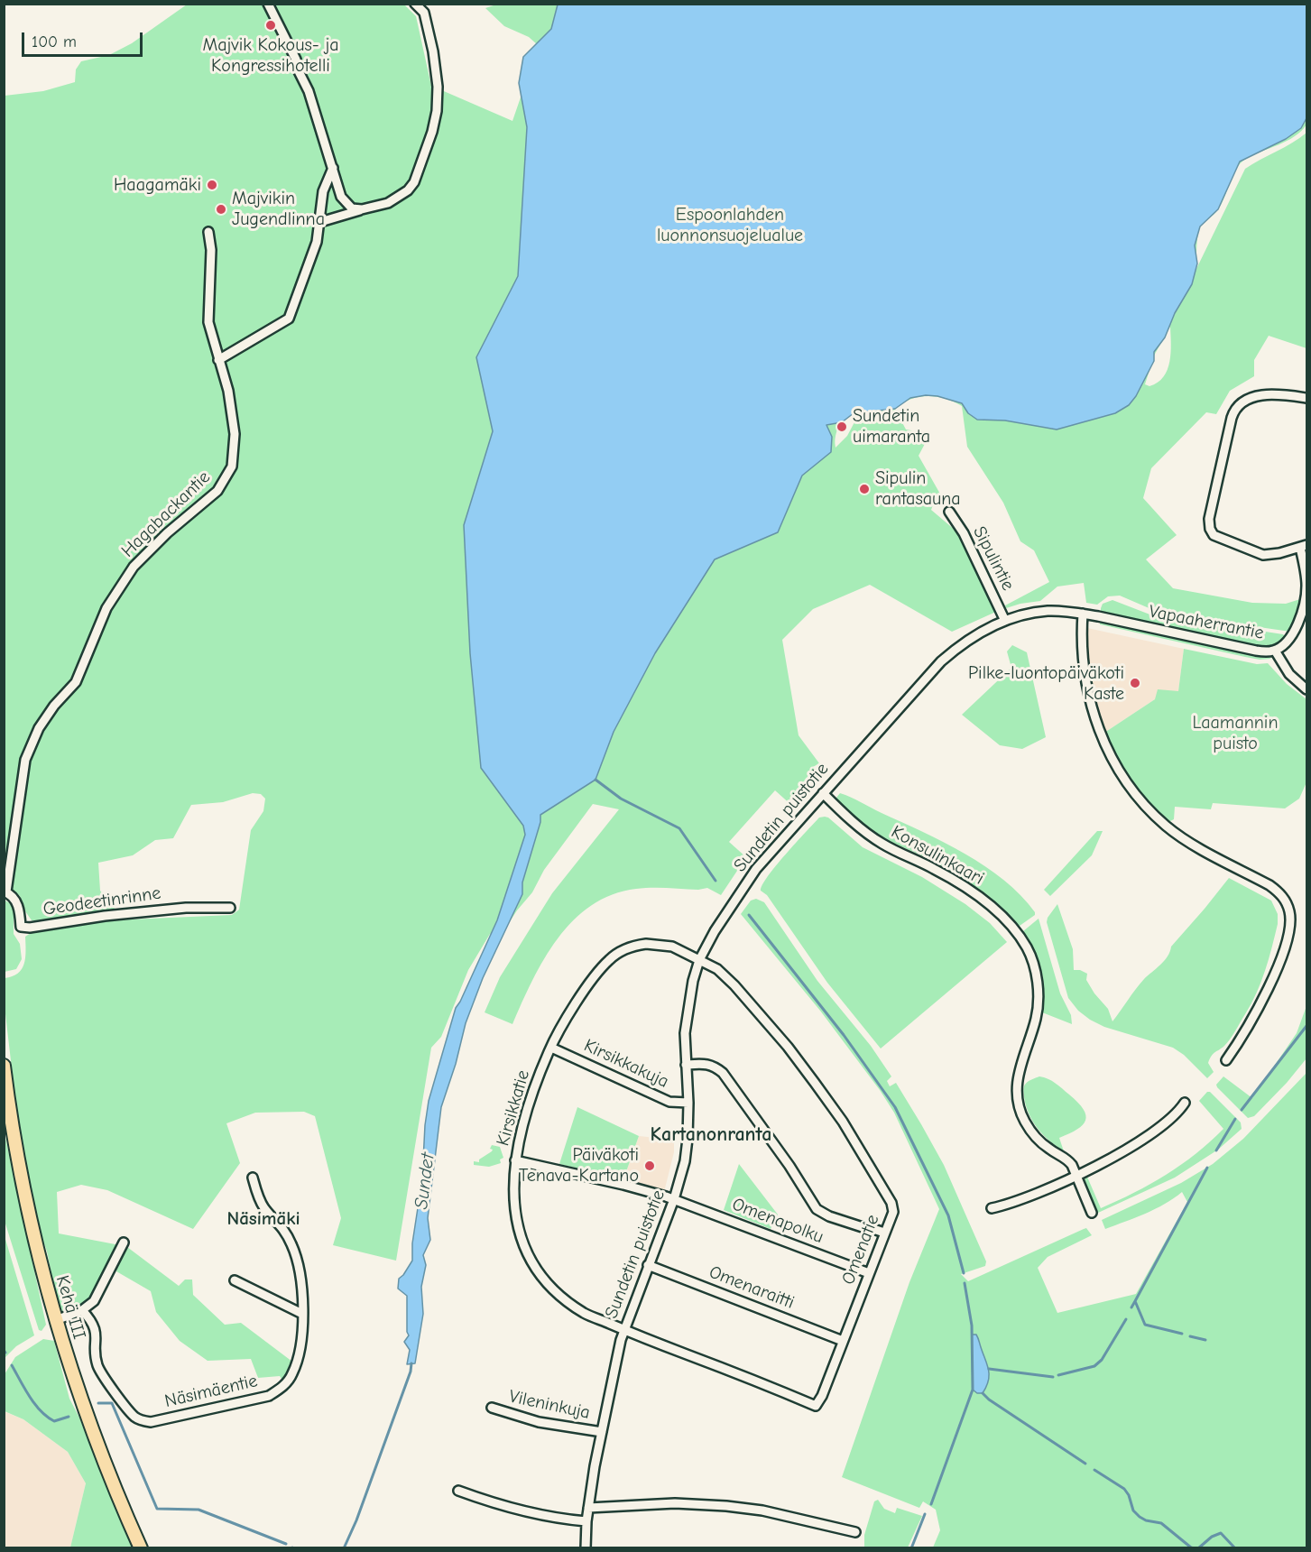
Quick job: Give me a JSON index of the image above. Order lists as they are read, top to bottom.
{
  "streets": {
    "highway": ["Kehä III"],
    "street": [
      "Hagabackantie",
      "Sipulintie",
      "Vapaaherrantie",
      "Sundetin puistotie",
      "Konsulinkaari",
      "Geodeetinrinne",
      "Kirsikkakuja",
      "Kirsikkatie",
      "Omenapolku",
      "Omenatie",
      "Omenaraitti",
      "Näsimäentie",
      "Vileninkuja"
    ]
  },
  "crossings": [
    ["Hagabackantie", "Geodeetinrinne"],
    ["Sipulintie", "Sundetin puistotie"],
    ["Vapaaherrantie", "Sundetin puistotie"],
    ["Sundetin puistotie", "Konsulinkaari"],
    ["Sundetin puistotie", "Kirsikkakuja"],
    ["Sundetin puistotie", "Kirsikkatie"],
    ["Sundetin puistotie", "Omenapolku"],
    ["Sundetin puistotie", "Omenatie"],
    ["Sundetin puistotie", "Omenaraitti"],
    ["Sundetin puistotie", "Vileninkuja"],
    ["Kirsikkakuja", "Kirsikkatie"],
    ["Kirsikkatie", "Omenapolku"],
    ["Kirsikkatie", "Omenatie"],
    ["Omenapolku", "Omenatie"],
    ["Omenatie", "Omenaraitti"]
  ],
  "districts": ["Kartanonranta", "Näsimäki"],
  "water": ["Sundet"],
  "parks": ["Espoonlahden luonnonsuojelualue", "Laamannin puisto"],
  "places": [
    "Majvik Kokous- ja Kongressihotelli",
    "Haagamäki",
    "Majvikin Jugendlinna",
    "Sundetin uimaranta",
    "Sipulin rantasauna",
    "Pilke-luontopäiväkoti Kaste",
    "Päiväkoti Tenava-Kartano"
  ],
  "scale_bar": "100 m"
}
